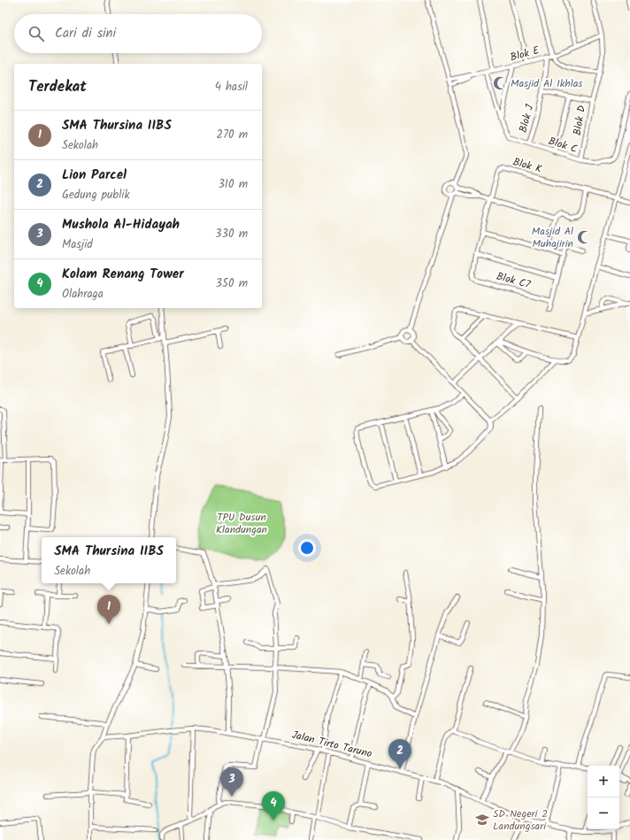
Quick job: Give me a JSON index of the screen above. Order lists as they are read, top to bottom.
{
  "streets": {
    "street": [
      "Blok E",
      "Blok J",
      "Blok D",
      "Blok C",
      "Blok K",
      "Blok C7",
      "Jalan Tirto Taruno"
    ]
  },
  "crossings": [
    ["Blok E", "Blok J"],
    ["Blok E", "Blok D"],
    ["Blok E", "Blok C"],
    ["Blok J", "Blok C"],
    ["Blok D", "Blok C"],
    ["Blok K", "Blok C7"]
  ],
  "parks": ["TPU Dusun Klandungan"],
  "places": {
    "mosque": ["Masjid Al Ikhlas", "Masjid Al Muhajirin"],
    "school or university": ["SD Negeri 2 Landungsari"]
  },
  "page": {
    "search": "Cari di sini",
    "heading": ["Terdekat", "4 hasil"],
    "list": [
      {
        "mark": "1",
        "name": "SMA Thursina IIBS",
        "note": "Sekolah",
        "value": "270 m"
      },
      {
        "mark": "2",
        "name": "Lion Parcel",
        "note": "Gedung publik",
        "value": "310 m"
      },
      {
        "mark": "3",
        "name": "Mushola Al-Hidayah",
        "note": "Masjid",
        "value": "330 m"
      },
      {
        "mark": "4",
        "name": "Kolam Renang Tower",
        "note": "Olahraga",
        "value": "350 m"
      }
    ],
    "popup": ["SMA Thursina IIBS", "Sekolah"],
    "pins": [
      "1",
      "2",
      "3",
      "4"
    ],
    "map_buttons": ["+", "−"]
  }
}
